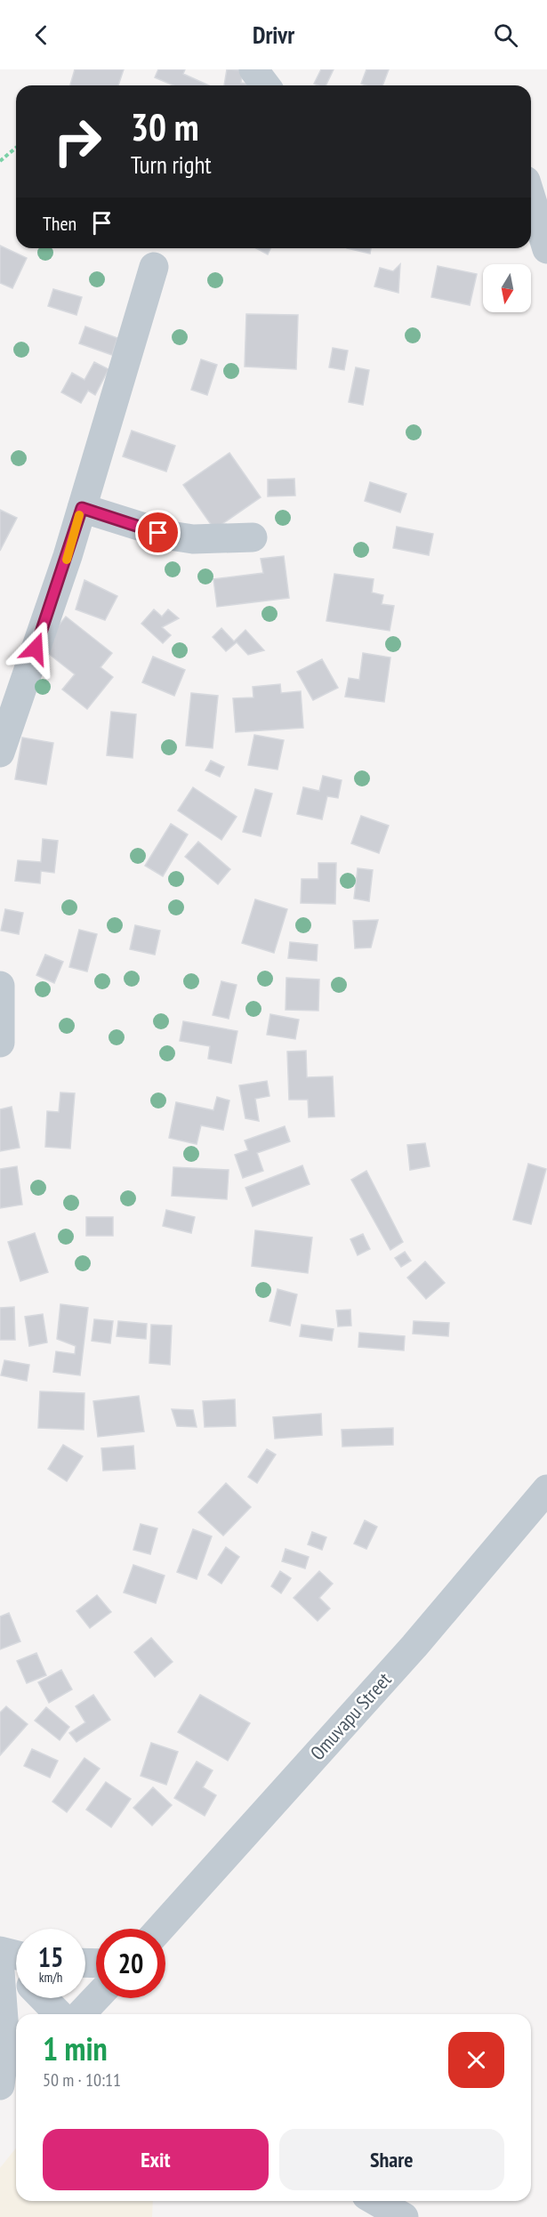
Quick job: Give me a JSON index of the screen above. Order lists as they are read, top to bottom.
{
  "streets": {
    "street": ["Omuvapu Street"]
  },
  "north": "bottom",
  "page": {
    "header": "Drivr",
    "turn": ["30 m", "Turn right"],
    "then": "Then",
    "speed": "15 km/h",
    "limit": "20",
    "heading": ["1 min", "50 m · 10:11"],
    "buttons": ["Exit", "Share"]
  }
}
